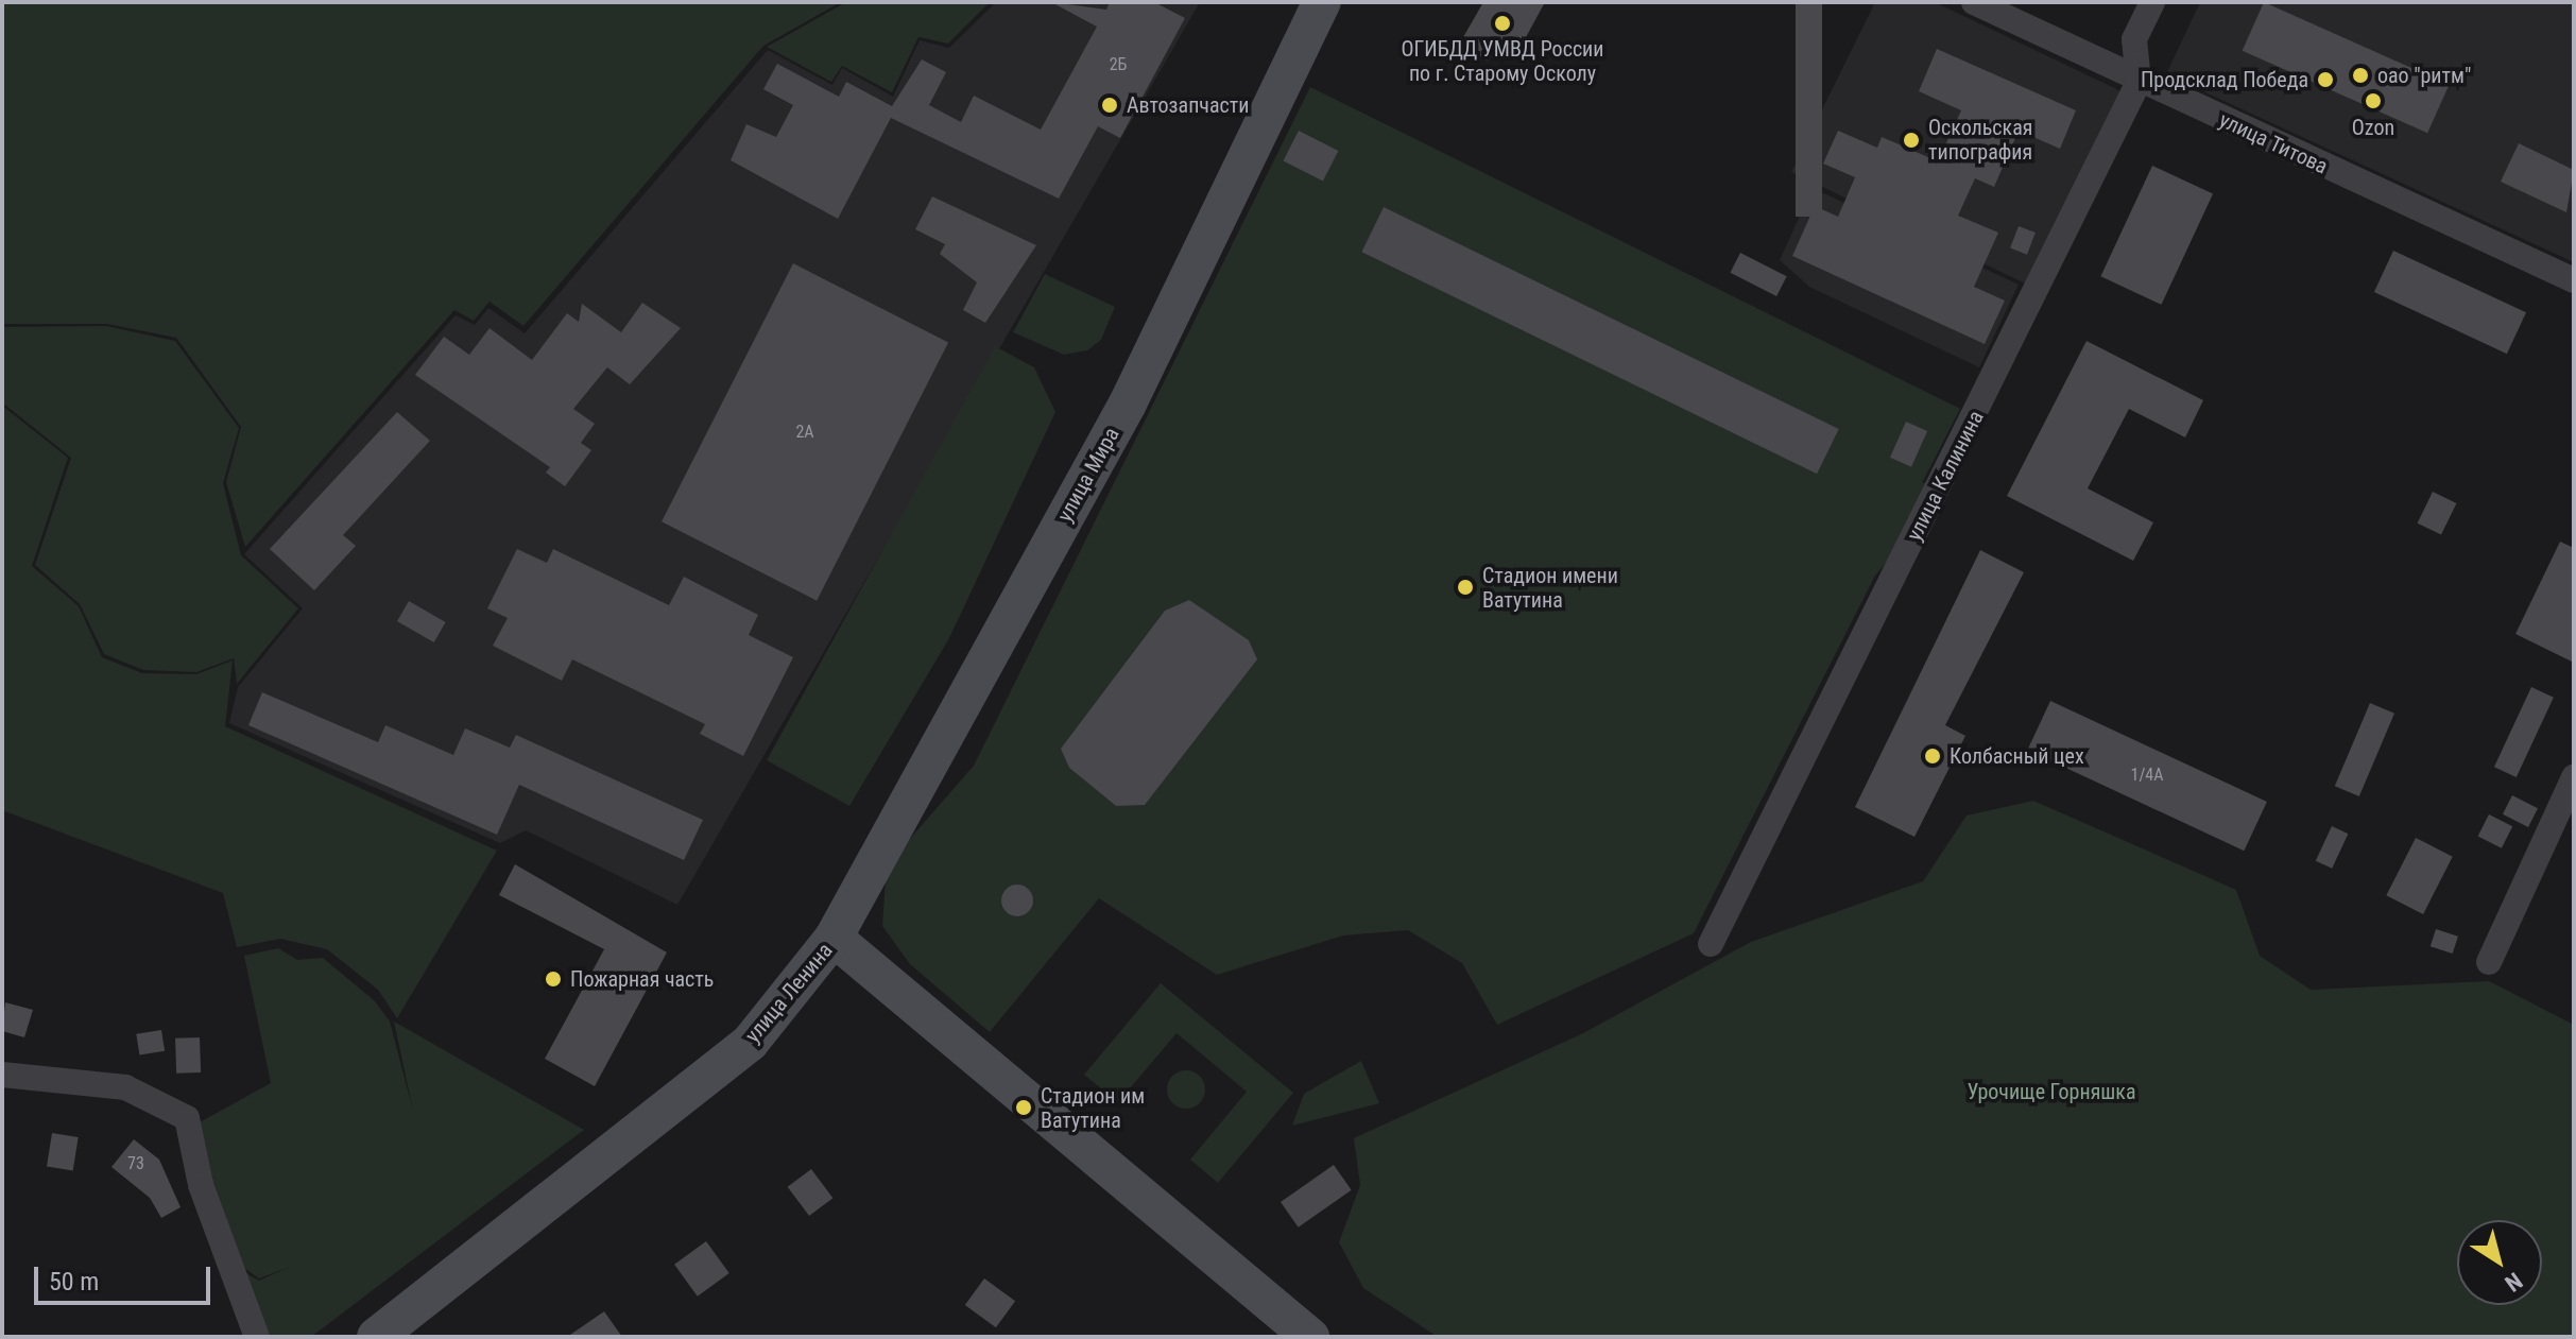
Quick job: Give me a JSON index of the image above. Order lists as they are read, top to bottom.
{
  "streets": {
    "main road": ["улица Мира", "улица Ленина"],
    "street": ["улица Титова", "улица Калинина"]
  },
  "crossings": [
    ["улица Титова", "улица Калинина"],
    ["улица Мира", "улица Ленина"]
  ],
  "parks": ["Урочище Горняшка"],
  "places": [
    "ОГИБДД УМВД России по г. Старому Осколу",
    "оао \"ритм\"",
    "Продсклад Победа",
    "Ozon",
    "Автозапчасти",
    "Оскольская типография",
    "Стадион имени Ватутина",
    "Колбасный цех",
    "Пожарная часть",
    "Стадион им Ватутина"
  ],
  "house_numbers": [
    "2Б",
    "2А",
    "1/4А",
    "73"
  ],
  "scale_bar": "50 m",
  "north": "bottom right"
}
